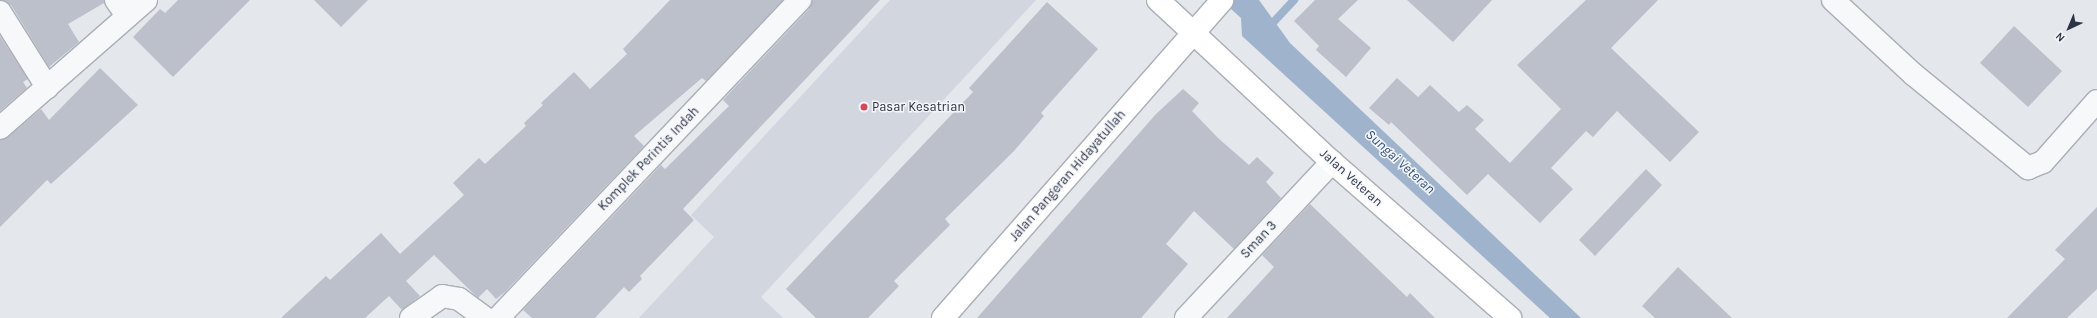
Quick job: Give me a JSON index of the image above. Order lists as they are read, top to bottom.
{
  "streets": {
    "main road": ["Jalan Pangeran Hidayatullah", "Jalan Veteran"],
    "street": ["Komplek Perintis Indah", "Sman 3"]
  },
  "crossings": [
    ["Jalan Pangeran Hidayatullah", "Jalan Veteran"],
    ["Jalan Veteran", "Sman 3"]
  ],
  "water": ["Sungai Veteran"],
  "places": ["Pasar Kesatrian"],
  "north": "bottom left"
}
